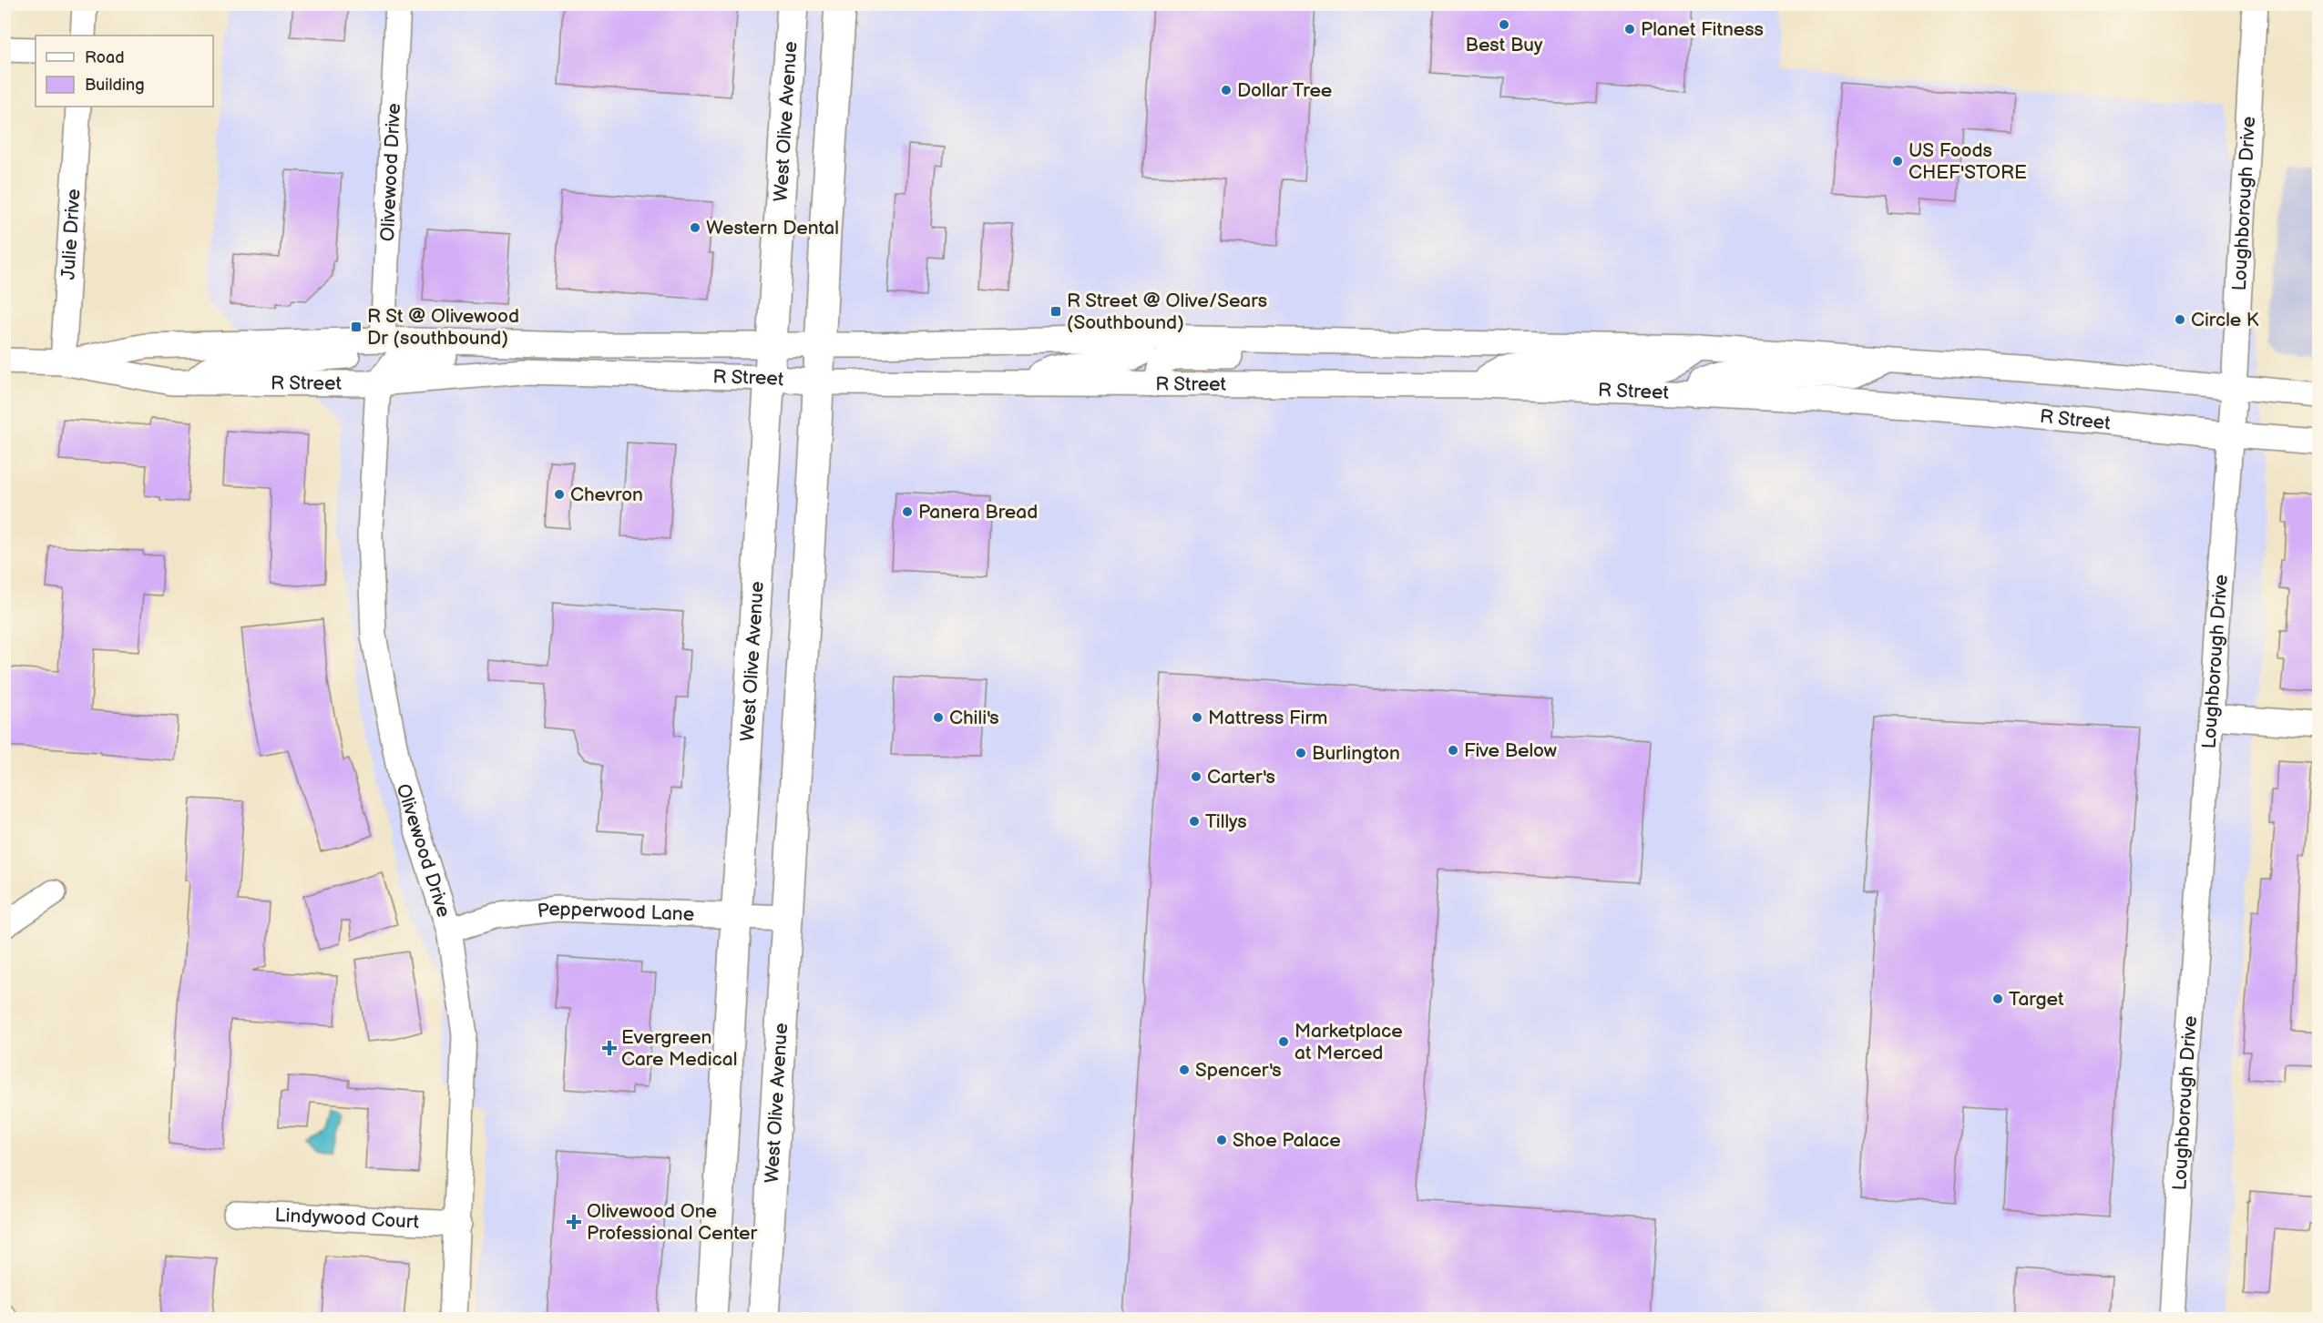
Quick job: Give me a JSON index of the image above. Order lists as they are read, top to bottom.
{
  "streets": {
    "main road": ["West Olive Avenue"],
    "street": [
      "Olivewood Drive",
      "Loughborough Drive",
      "Julie Drive",
      "R Street",
      "Pepperwood Lane",
      "Lindywood Court"
    ]
  },
  "crossings": [
    ["West Olive Avenue", "R Street"],
    ["West Olive Avenue", "Pepperwood Lane"],
    ["Olivewood Drive", "R Street"],
    ["Olivewood Drive", "Pepperwood Lane"],
    ["Olivewood Drive", "Lindywood Court"],
    ["Loughborough Drive", "R Street"],
    ["Julie Drive", "R Street"]
  ],
  "places": {
    "other": [
      "Best Buy",
      "Planet Fitness",
      "Dollar Tree",
      "US Foods CHEF'STORE",
      "Western Dental",
      "Circle K",
      "Chevron",
      "Panera Bread",
      "Chili's",
      "Mattress Firm",
      "Five Below",
      "Burlington",
      "Carter's",
      "Tillys",
      "Target",
      "Marketplace at Merced",
      "Spencer's",
      "Shoe Palace"
    ],
    "transit": ["R Street @ Olive/Sears (Southbound)", "R St @ Olivewood Dr (southbound)"],
    "health": ["Evergreen Care Medical", "Olivewood One Professional Center"]
  },
  "legend": ["Road", "Building"]
}
